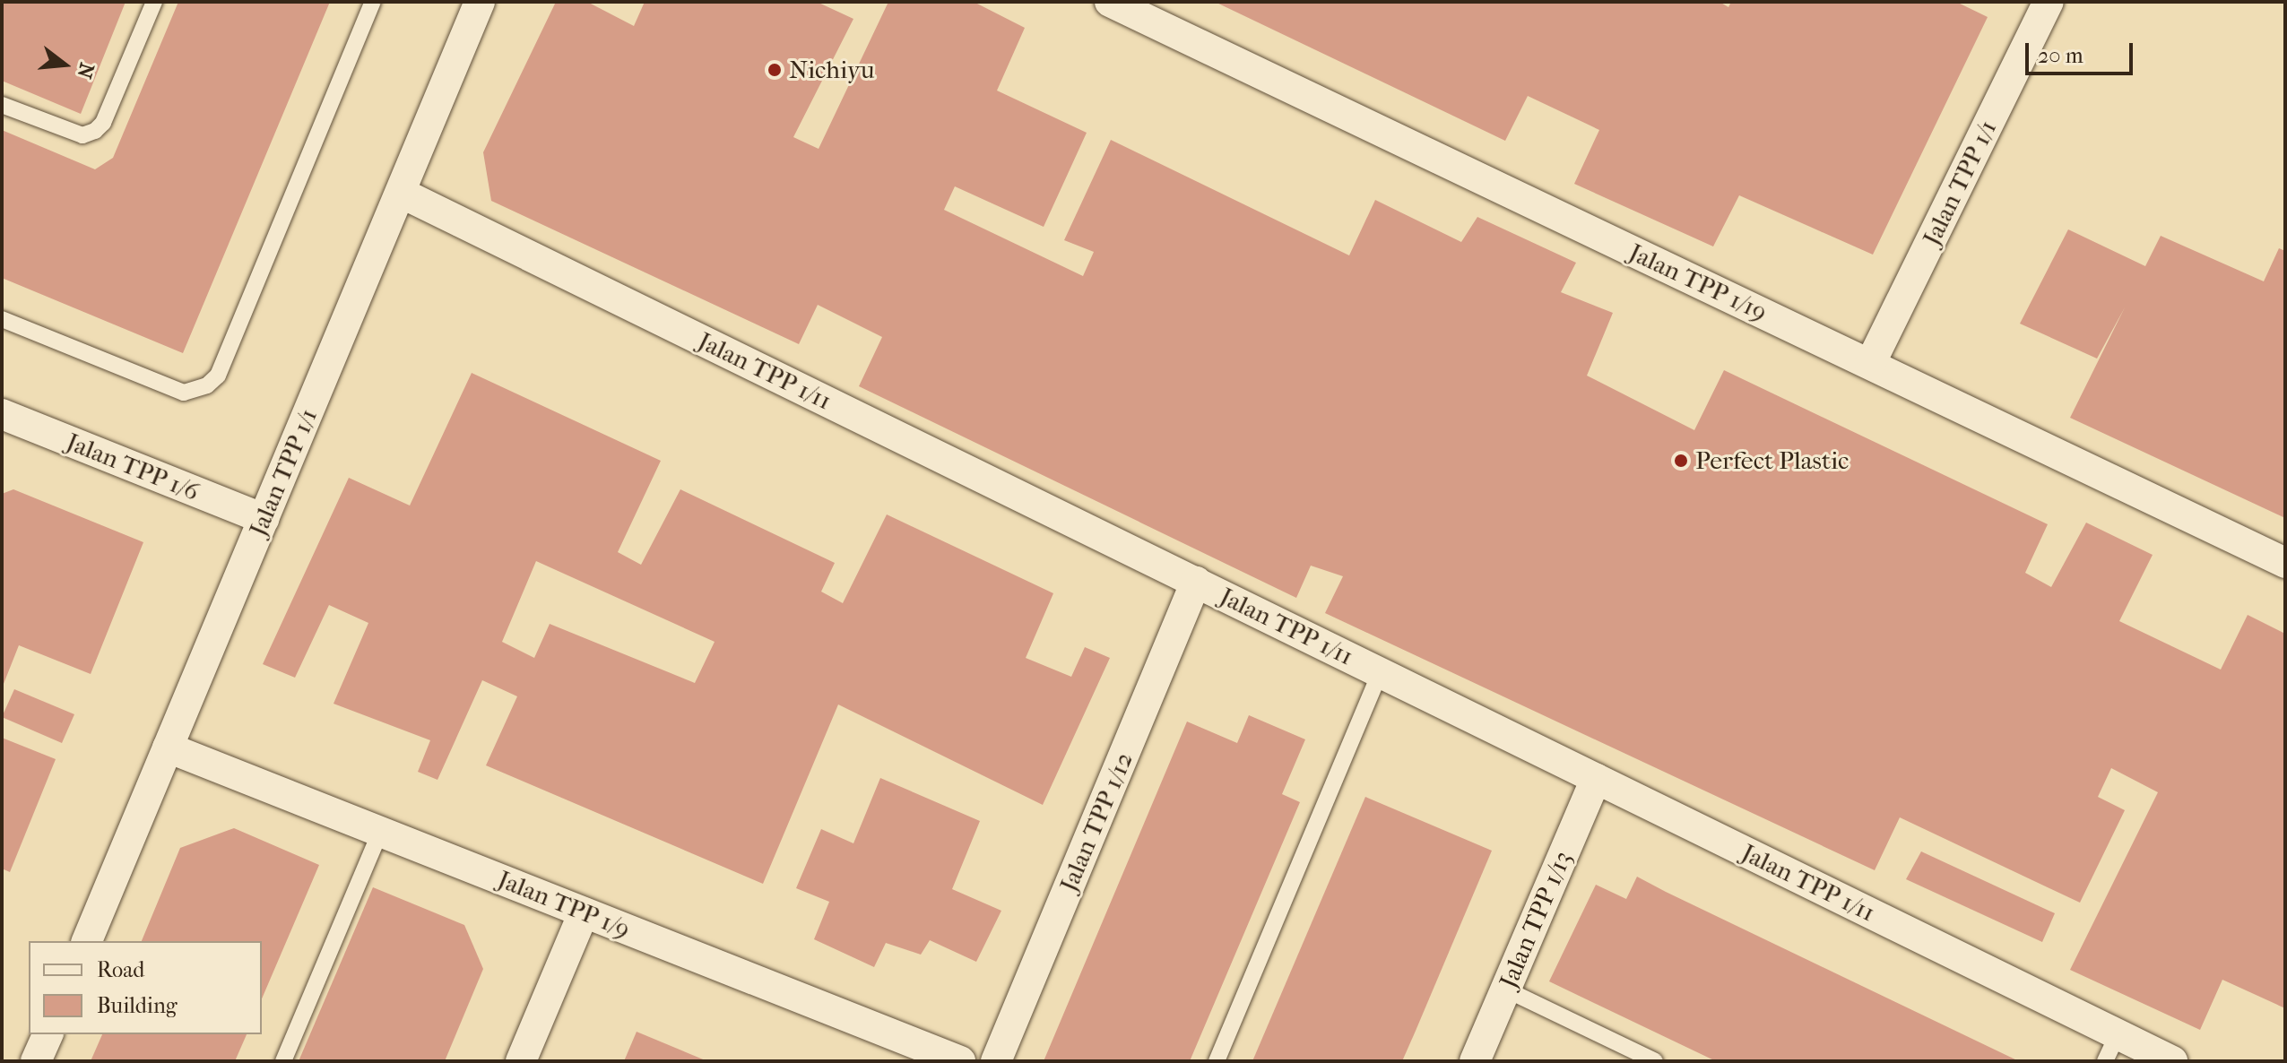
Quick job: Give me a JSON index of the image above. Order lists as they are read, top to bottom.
{
  "streets": {
    "street": [
      "Jalan TPP 1/1",
      "Jalan TPP 1/19",
      "Jalan TPP 1/11",
      "Jalan TPP 1/6",
      "Jalan TPP 1/12",
      "Jalan TPP 1/9",
      "Jalan TPP 1/13"
    ]
  },
  "crossings": [
    ["Jalan TPP 1/1", "Jalan TPP 1/19"],
    ["Jalan TPP 1/1", "Jalan TPP 1/11"],
    ["Jalan TPP 1/1", "Jalan TPP 1/6"],
    ["Jalan TPP 1/1", "Jalan TPP 1/9"],
    ["Jalan TPP 1/11", "Jalan TPP 1/12"],
    ["Jalan TPP 1/11", "Jalan TPP 1/13"]
  ],
  "places": ["Nichiyu", "Perfect Plastic"],
  "legend": ["Road", "Building"],
  "scale_bar": "20 m",
  "north": "right"
}
